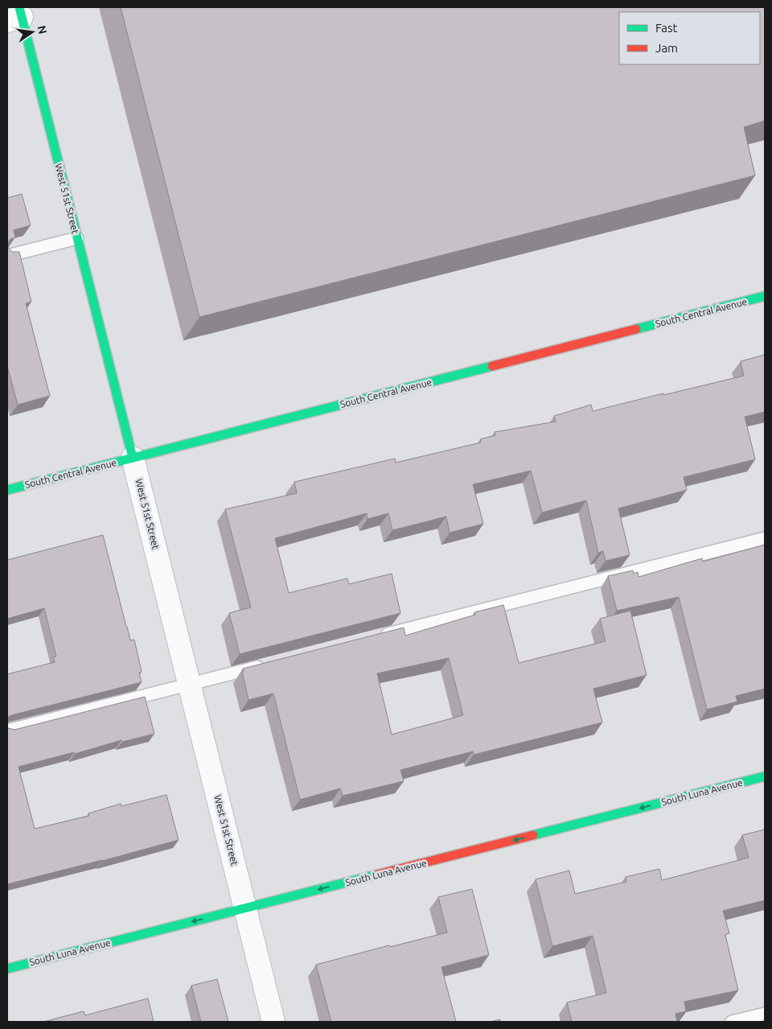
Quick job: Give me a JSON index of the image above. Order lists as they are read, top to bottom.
{
  "streets": {
    "street": ["West 51st Street", "South Central Avenue", "South Luna Avenue"]
  },
  "crossings": [
    ["West 51st Street", "South Central Avenue"],
    ["West 51st Street", "South Luna Avenue"]
  ],
  "one_way": ["South Luna Avenue"],
  "legend": ["Fast", "Jam"],
  "north": "right"
}
